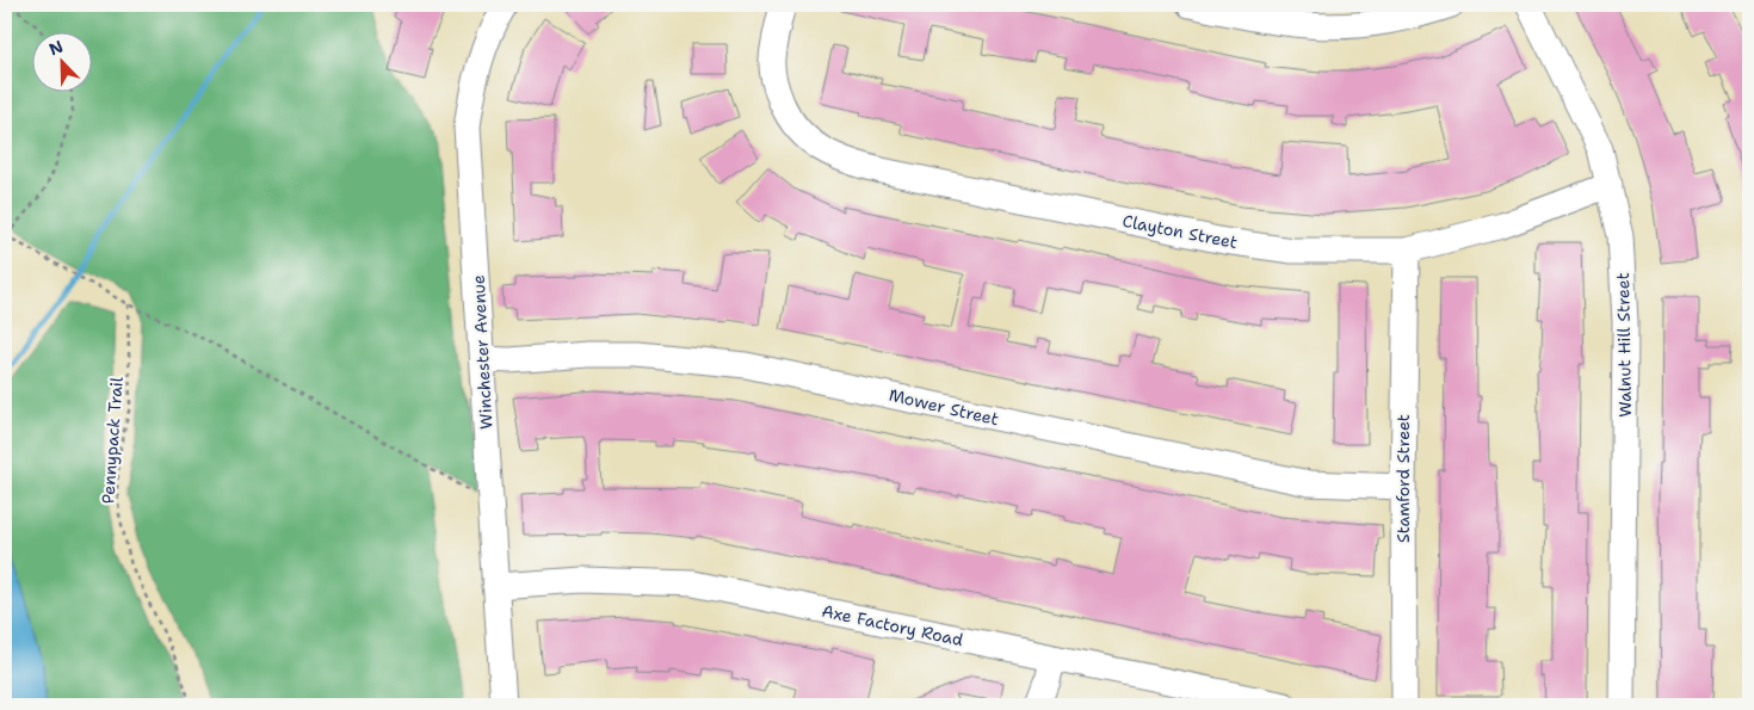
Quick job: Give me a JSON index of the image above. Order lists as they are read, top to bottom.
{
  "streets": {
    "street": [
      "Clayton Street",
      "Walnut Hill Street",
      "Winchester Avenue",
      "Mower Street",
      "Stamford Street",
      "Axe Factory Road"
    ],
    "path": ["Pennypack Trail"]
  },
  "crossings": [
    ["Clayton Street", "Walnut Hill Street"],
    ["Clayton Street", "Stamford Street"],
    ["Winchester Avenue", "Mower Street"],
    ["Winchester Avenue", "Axe Factory Road"],
    ["Mower Street", "Stamford Street"]
  ],
  "north": "top left"
}
